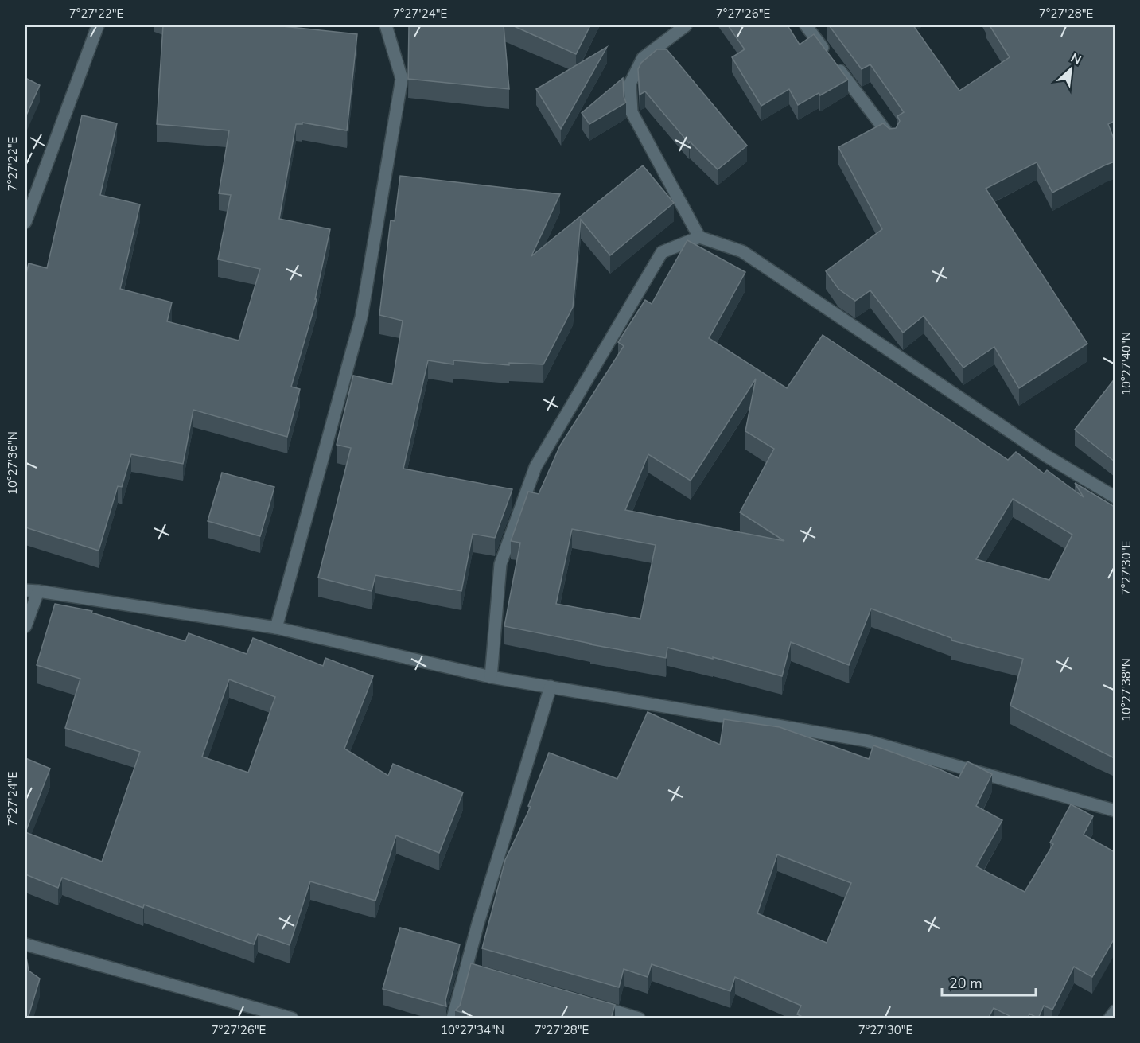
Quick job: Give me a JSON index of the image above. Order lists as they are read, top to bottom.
{
  "scale_bar": "20 m",
  "north": "top right",
  "coordinates": [
    "7°27'22\"E",
    "7°27'24\"E",
    "7°27'26\"E",
    "7°27'28\"E",
    "10°27'40\"N",
    "10°27'36\"N",
    "7°27'30\"E",
    "10°27'38\"N",
    "10°27'34\"N"
  ]
}
